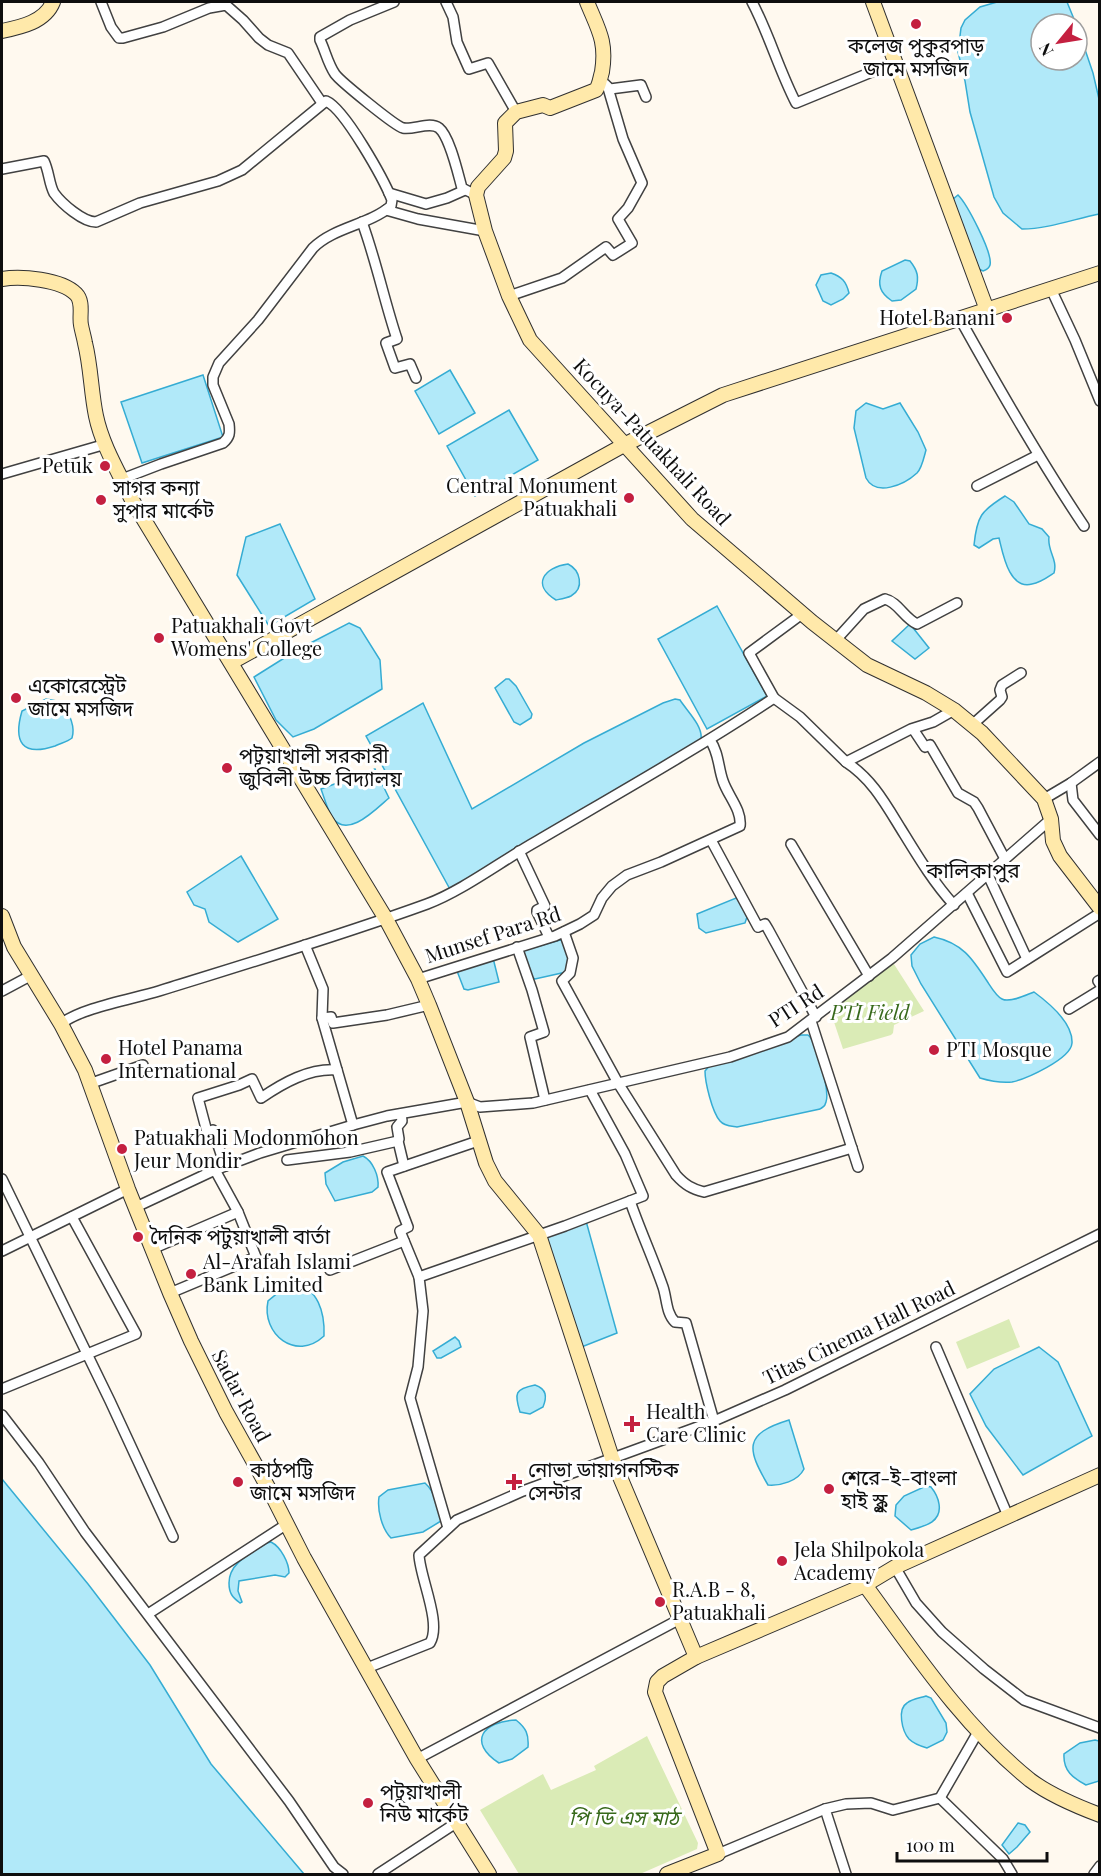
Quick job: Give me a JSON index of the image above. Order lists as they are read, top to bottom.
{
  "streets": {
    "street": [
      "Kocuya-Patuakhali Road",
      "Munsef Para Rd",
      "PTI Rd",
      "Titas Cinema Hall Road",
      "Sadar Road"
    ]
  },
  "crossings": [
    ["Kocuya-Patuakhali Road", "PTI Rd"],
    ["PTI Rd", "Sadar Road"],
    ["Titas Cinema Hall Road", "Sadar Road"]
  ],
  "districts": ["কালিকাপুর"],
  "parks": ["PTI Field", "পি ডি এস মাঠ"],
  "places": {
    "other": [
      "কলেজ পুকুরপাড় জামে মসজিদ",
      "Hotel Banani",
      "Petuk",
      "Central Monument Patuakhali",
      "সাগর কন্যা সুপার মার্কেট",
      "Patuakhali Govt Womens' College",
      "একোরেস্ট্রেট জামে মসজিদ",
      "পটুয়াখালী সরকারী জুবিলী উচ্চ বিদ্যালয়",
      "PTI Mosque",
      "Hotel Panama International",
      "Patuakhali Modonmohon Jeur Mondir",
      "দৈনিক পটুয়াখালী বার্তা",
      "Al-Arafah Islami Bank Limited",
      "কাঠপট্টি জামে মসজিদ",
      "শেরে-ই-বাংলা হাই স্কুল",
      "Jela Shilpokola Academy",
      "R.A.B - 8, Patuakhali",
      "পটুয়াখালী নিউ মার্কেট"
    ],
    "health": ["Health Care Clinic", "নোভা ডায়াগনস্টিক সেন্টার"]
  },
  "scale_bar": "100 m",
  "north": "bottom left"
}
